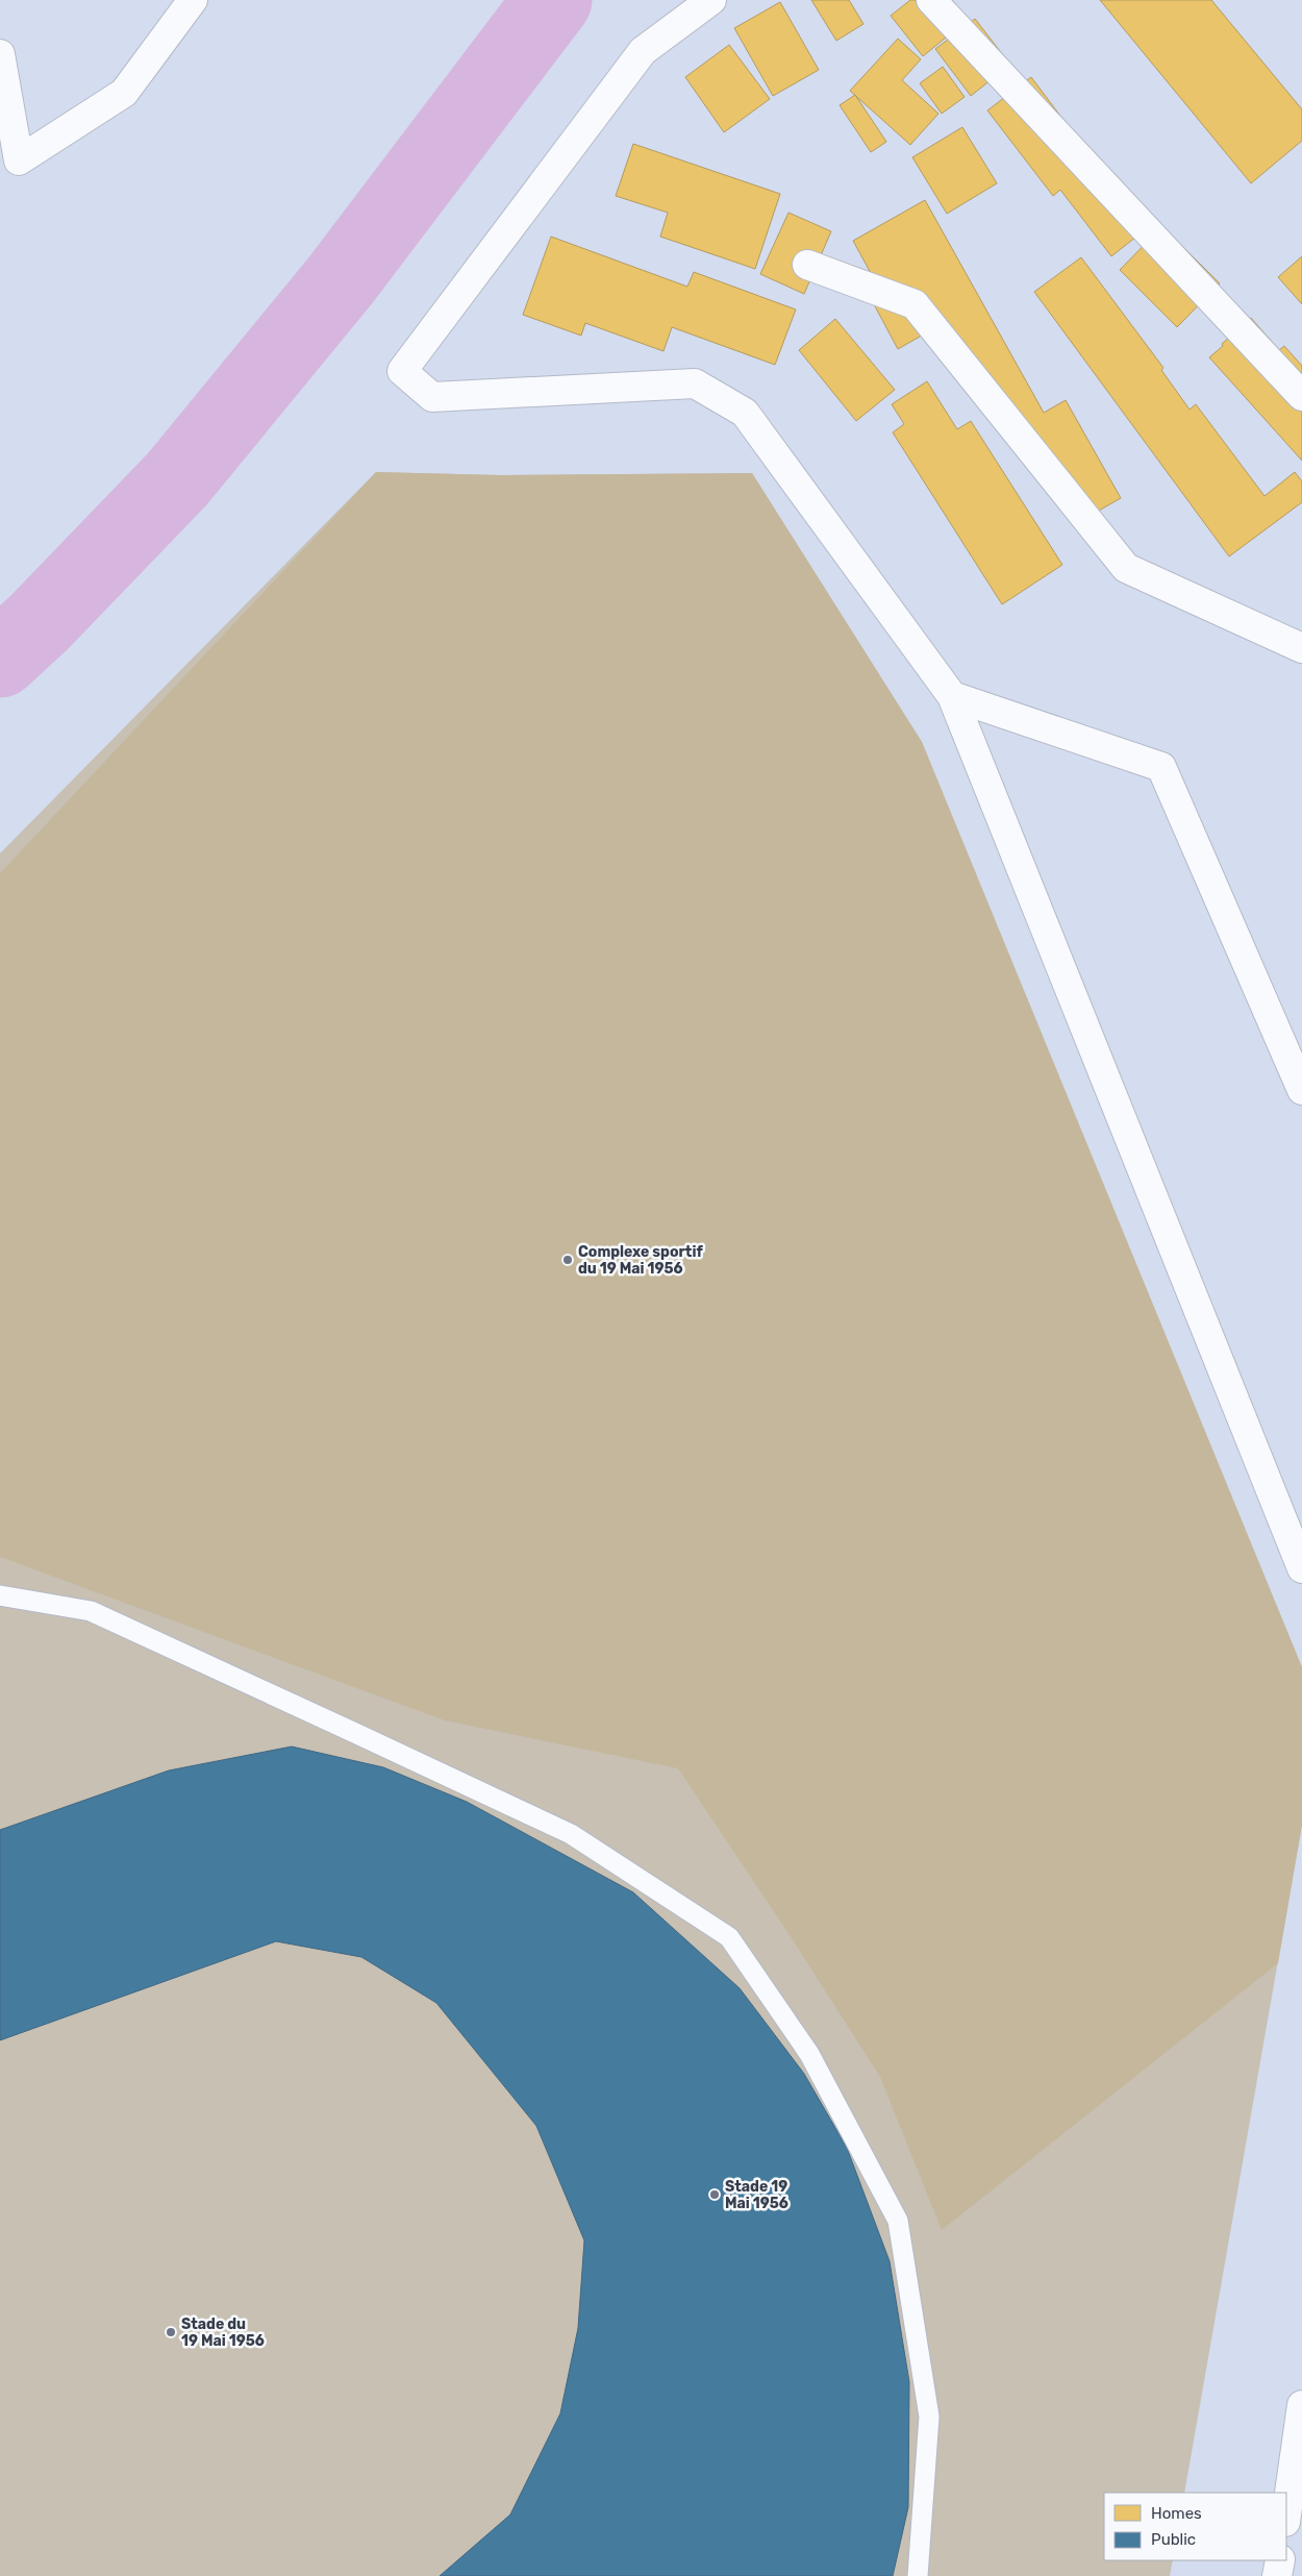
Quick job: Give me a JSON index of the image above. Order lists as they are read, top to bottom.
{
  "places": ["Complexe sportif du 19 Mai 1956", "Stade 19 Mai 1956", "Stade du 19 Mai 1956"],
  "legend": ["Homes", "Public"]
}
